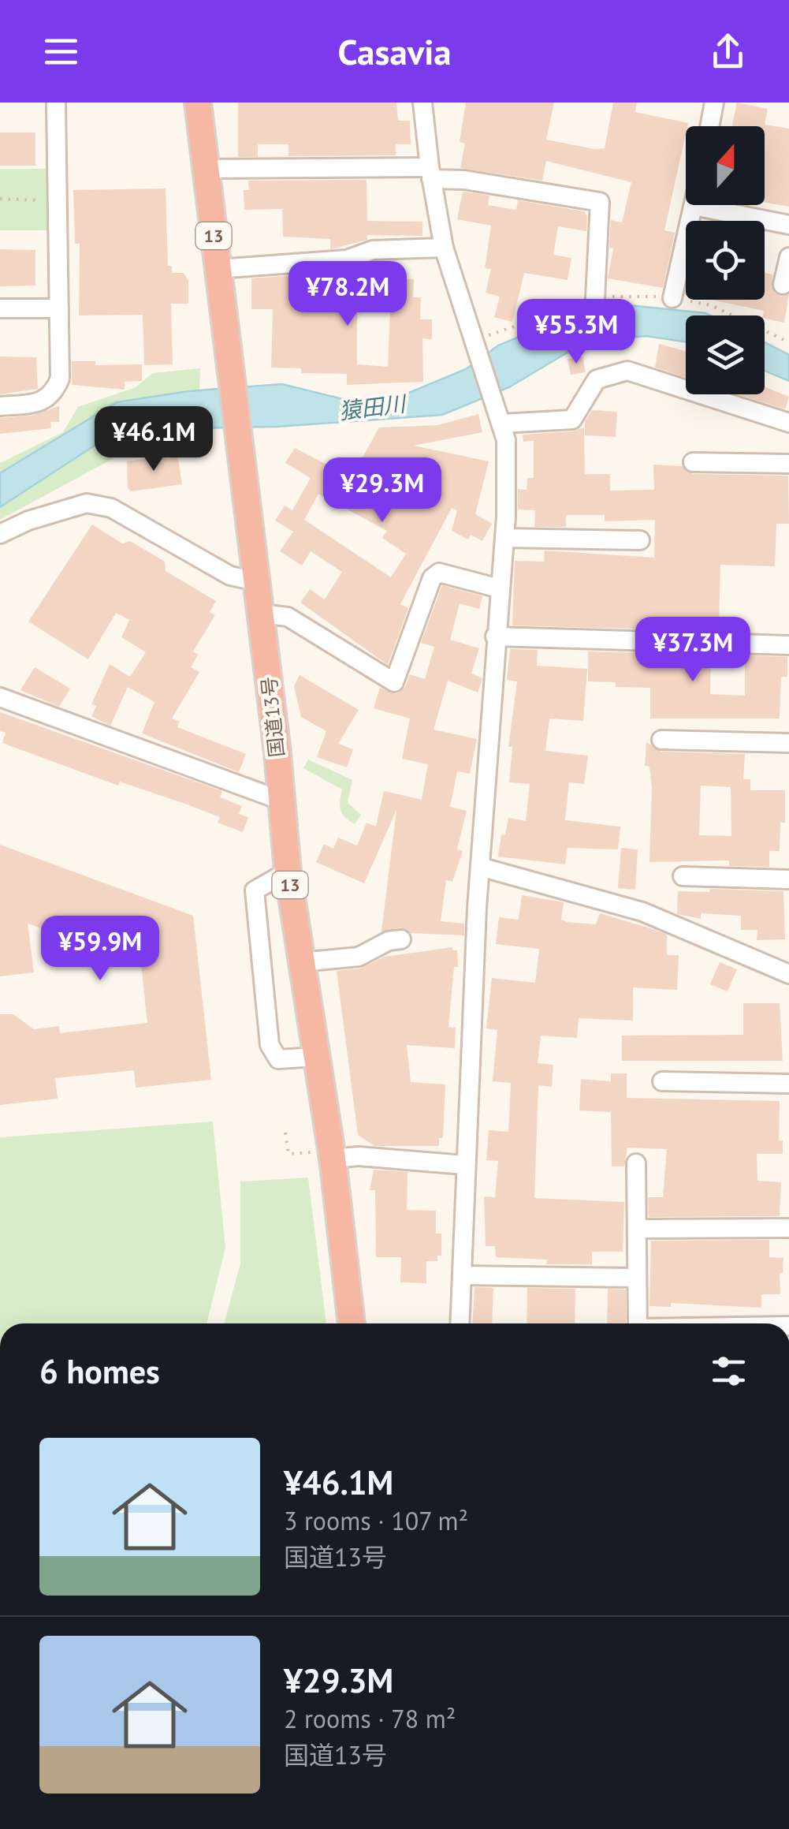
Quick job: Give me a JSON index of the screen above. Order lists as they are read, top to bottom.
{
  "streets": {
    "highway": ["13", "国道13号"]
  },
  "water": ["猿田川"],
  "north": "top",
  "page": {
    "header": "Casavia",
    "price": [
      "¥78.2M",
      "¥55.3M",
      "¥46.1M",
      "¥29.3M",
      "¥37.3M",
      "¥59.9M"
    ],
    "heading": "6 homes",
    "list": [
      {
        "name": "¥46.1M",
        "note": "3 rooms · 107 m² · 国道13号"
      },
      {
        "name": "¥29.3M",
        "note": "2 rooms · 78 m² · 国道13号"
      }
    ]
  }
}
